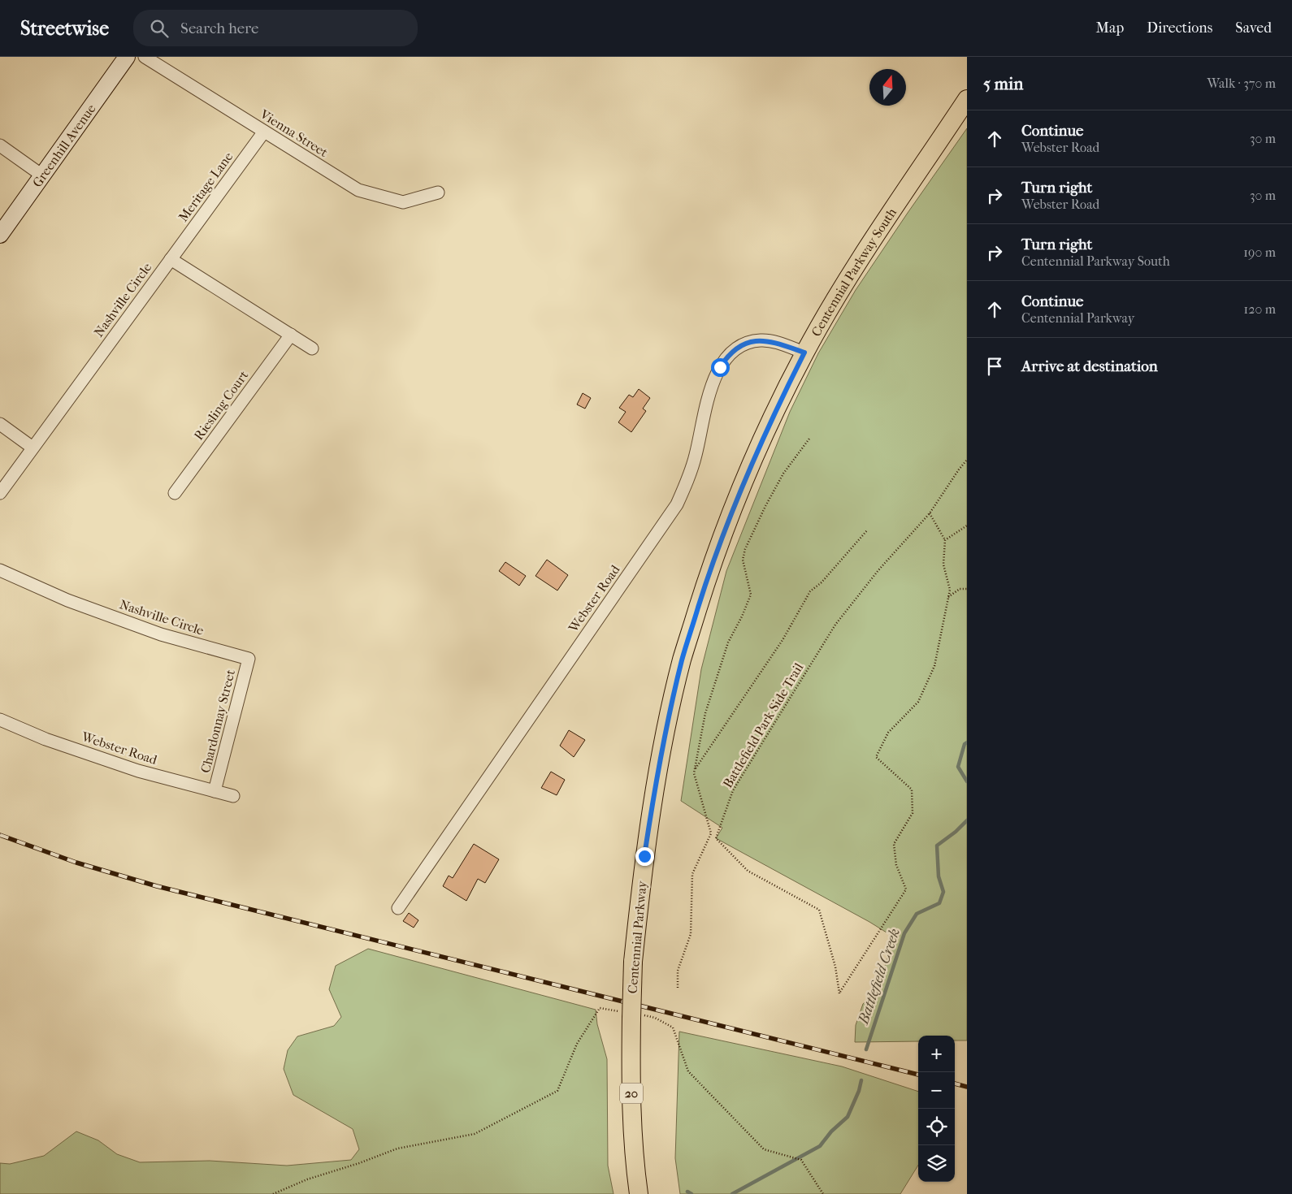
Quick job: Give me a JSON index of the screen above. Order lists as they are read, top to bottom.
{
  "streets": {
    "main road": ["Centennial Parkway South", "Centennial Parkway", "20"],
    "street": [
      "Vienna Street",
      "Greenhill Avenue",
      "Meritage Lane",
      "Nashville Circle",
      "Riesling Court",
      "Webster Road",
      "Chardonnay Street"
    ],
    "path": ["Battlefield Park Side Trail"]
  },
  "crossings": [
    ["Vienna Street", "Meritage Lane"],
    ["Meritage Lane", "Nashville Circle"],
    ["Centennial Parkway South", "Webster Road"],
    ["Centennial Parkway South", "Centennial Parkway"],
    ["Nashville Circle", "Riesling Court"],
    ["Nashville Circle", "Chardonnay Street"],
    ["Webster Road", "Chardonnay Street"]
  ],
  "water": ["Battlefield Creek"],
  "north": "top",
  "page": {
    "header": "Streetwise",
    "search": "Search here",
    "nav": ["Map", "Directions", "Saved"],
    "heading": ["5 min", "Walk · 370 m"],
    "list": [
      ["Continue", "Webster Road", "30 m"],
      ["Turn right", "Webster Road", "30 m"],
      ["Turn right", "Centennial Parkway South", "190 m"],
      ["Continue", "Centennial Parkway", "120 m"],
      "Arrive at destination"
    ],
    "map_buttons": ["+", "−"]
  }
}
